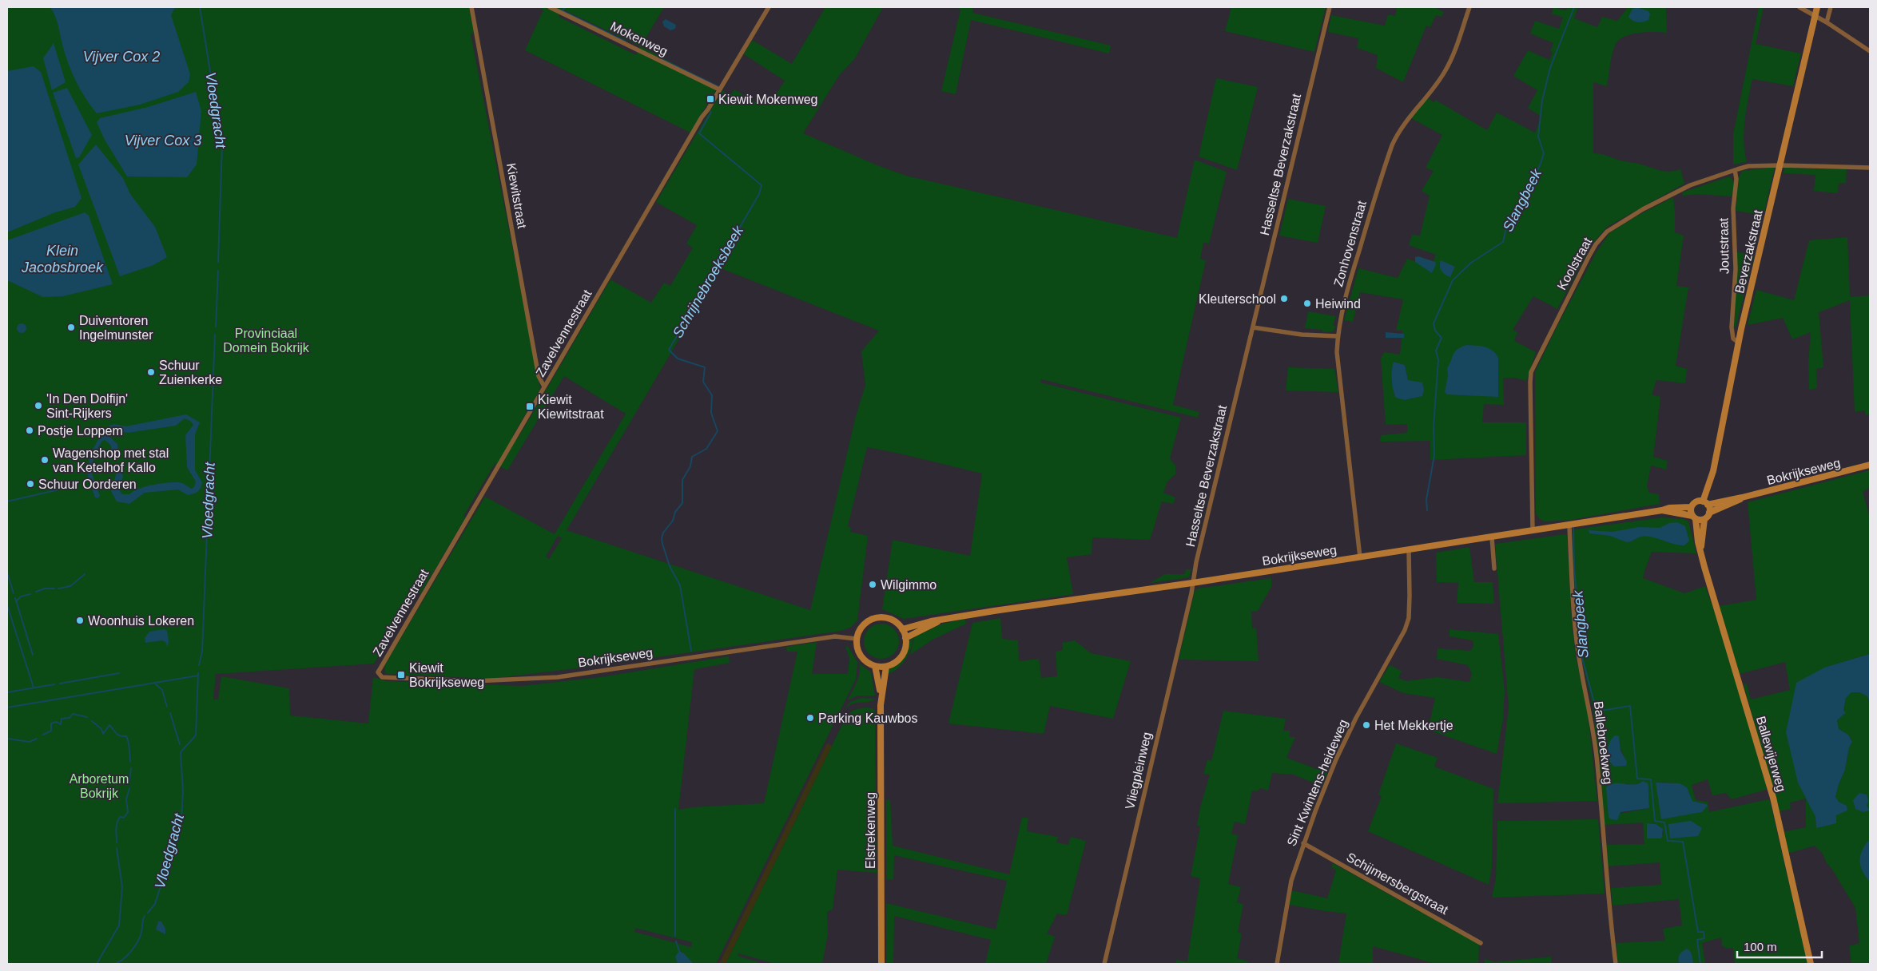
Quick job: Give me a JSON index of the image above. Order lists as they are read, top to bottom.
{
  "streets": {
    "street": [
      "Mokenweg",
      "Hasseltse Beverzakstraat",
      "Kiewitstraat",
      "Zonhovenstraat",
      "Joutstraat",
      "Beverzakstraat",
      "Koolstraat",
      "Zavelvennestraat",
      "Bokrijkseweg",
      "Ballebroekweg",
      "Ballewijerweg",
      "Vliegpleinweg",
      "Sint Kwintens-heideweg",
      "Elstrekenweg",
      "Schijmersbergstraat"
    ]
  },
  "crossings": [
    ["Mokenweg", "Zavelvennestraat"],
    ["Hasseltse Beverzakstraat", "Bokrijkseweg"],
    ["Hasseltse Beverzakstraat", "Vliegpleinweg"],
    ["Kiewitstraat", "Zavelvennestraat"],
    ["Zonhovenstraat", "Bokrijkseweg"],
    ["Joutstraat", "Beverzakstraat"],
    ["Joutstraat", "Koolstraat"],
    ["Beverzakstraat", "Koolstraat"],
    ["Beverzakstraat", "Bokrijkseweg"],
    ["Beverzakstraat", "Ballewijerweg"],
    ["Koolstraat", "Bokrijkseweg"],
    ["Zavelvennestraat", "Bokrijkseweg"],
    ["Bokrijkseweg", "Ballebroekweg"],
    ["Bokrijkseweg", "Ballewijerweg"],
    ["Bokrijkseweg", "Vliegpleinweg"],
    ["Bokrijkseweg", "Sint Kwintens-heideweg"],
    ["Bokrijkseweg", "Elstrekenweg"],
    ["Sint Kwintens-heideweg", "Schijmersbergstraat"]
  ],
  "water": [
    "Vijver Cox 2",
    "Vloedgracht",
    "Vijver Cox 3",
    "Slangbeek",
    "Klein Jacobsbroek",
    "Schrijnebroeksbeek"
  ],
  "parks": ["Provinciaal Domein Bokrijk", "Arboretum Bokrijk"],
  "places": {
    "transit": ["Kiewit Mokenweg", "Kiewit Kiewitstraat", "Kiewit Bokrijkseweg"],
    "other": [
      "Kleuterschool",
      "Heiwind",
      "Duiventoren Ingelmunster",
      "Schuur Zuienkerke",
      "'In Den Dolfijn' Sint-Rijkers",
      "Postje Loppem",
      "Wagenshop met stal van Ketelhof Kallo",
      "Schuur Oorderen",
      "Wilgimmo",
      "Woonhuis Lokeren",
      "Parking Kauwbos",
      "Het Mekkertje"
    ]
  },
  "scale_bar": "100 m"
}
